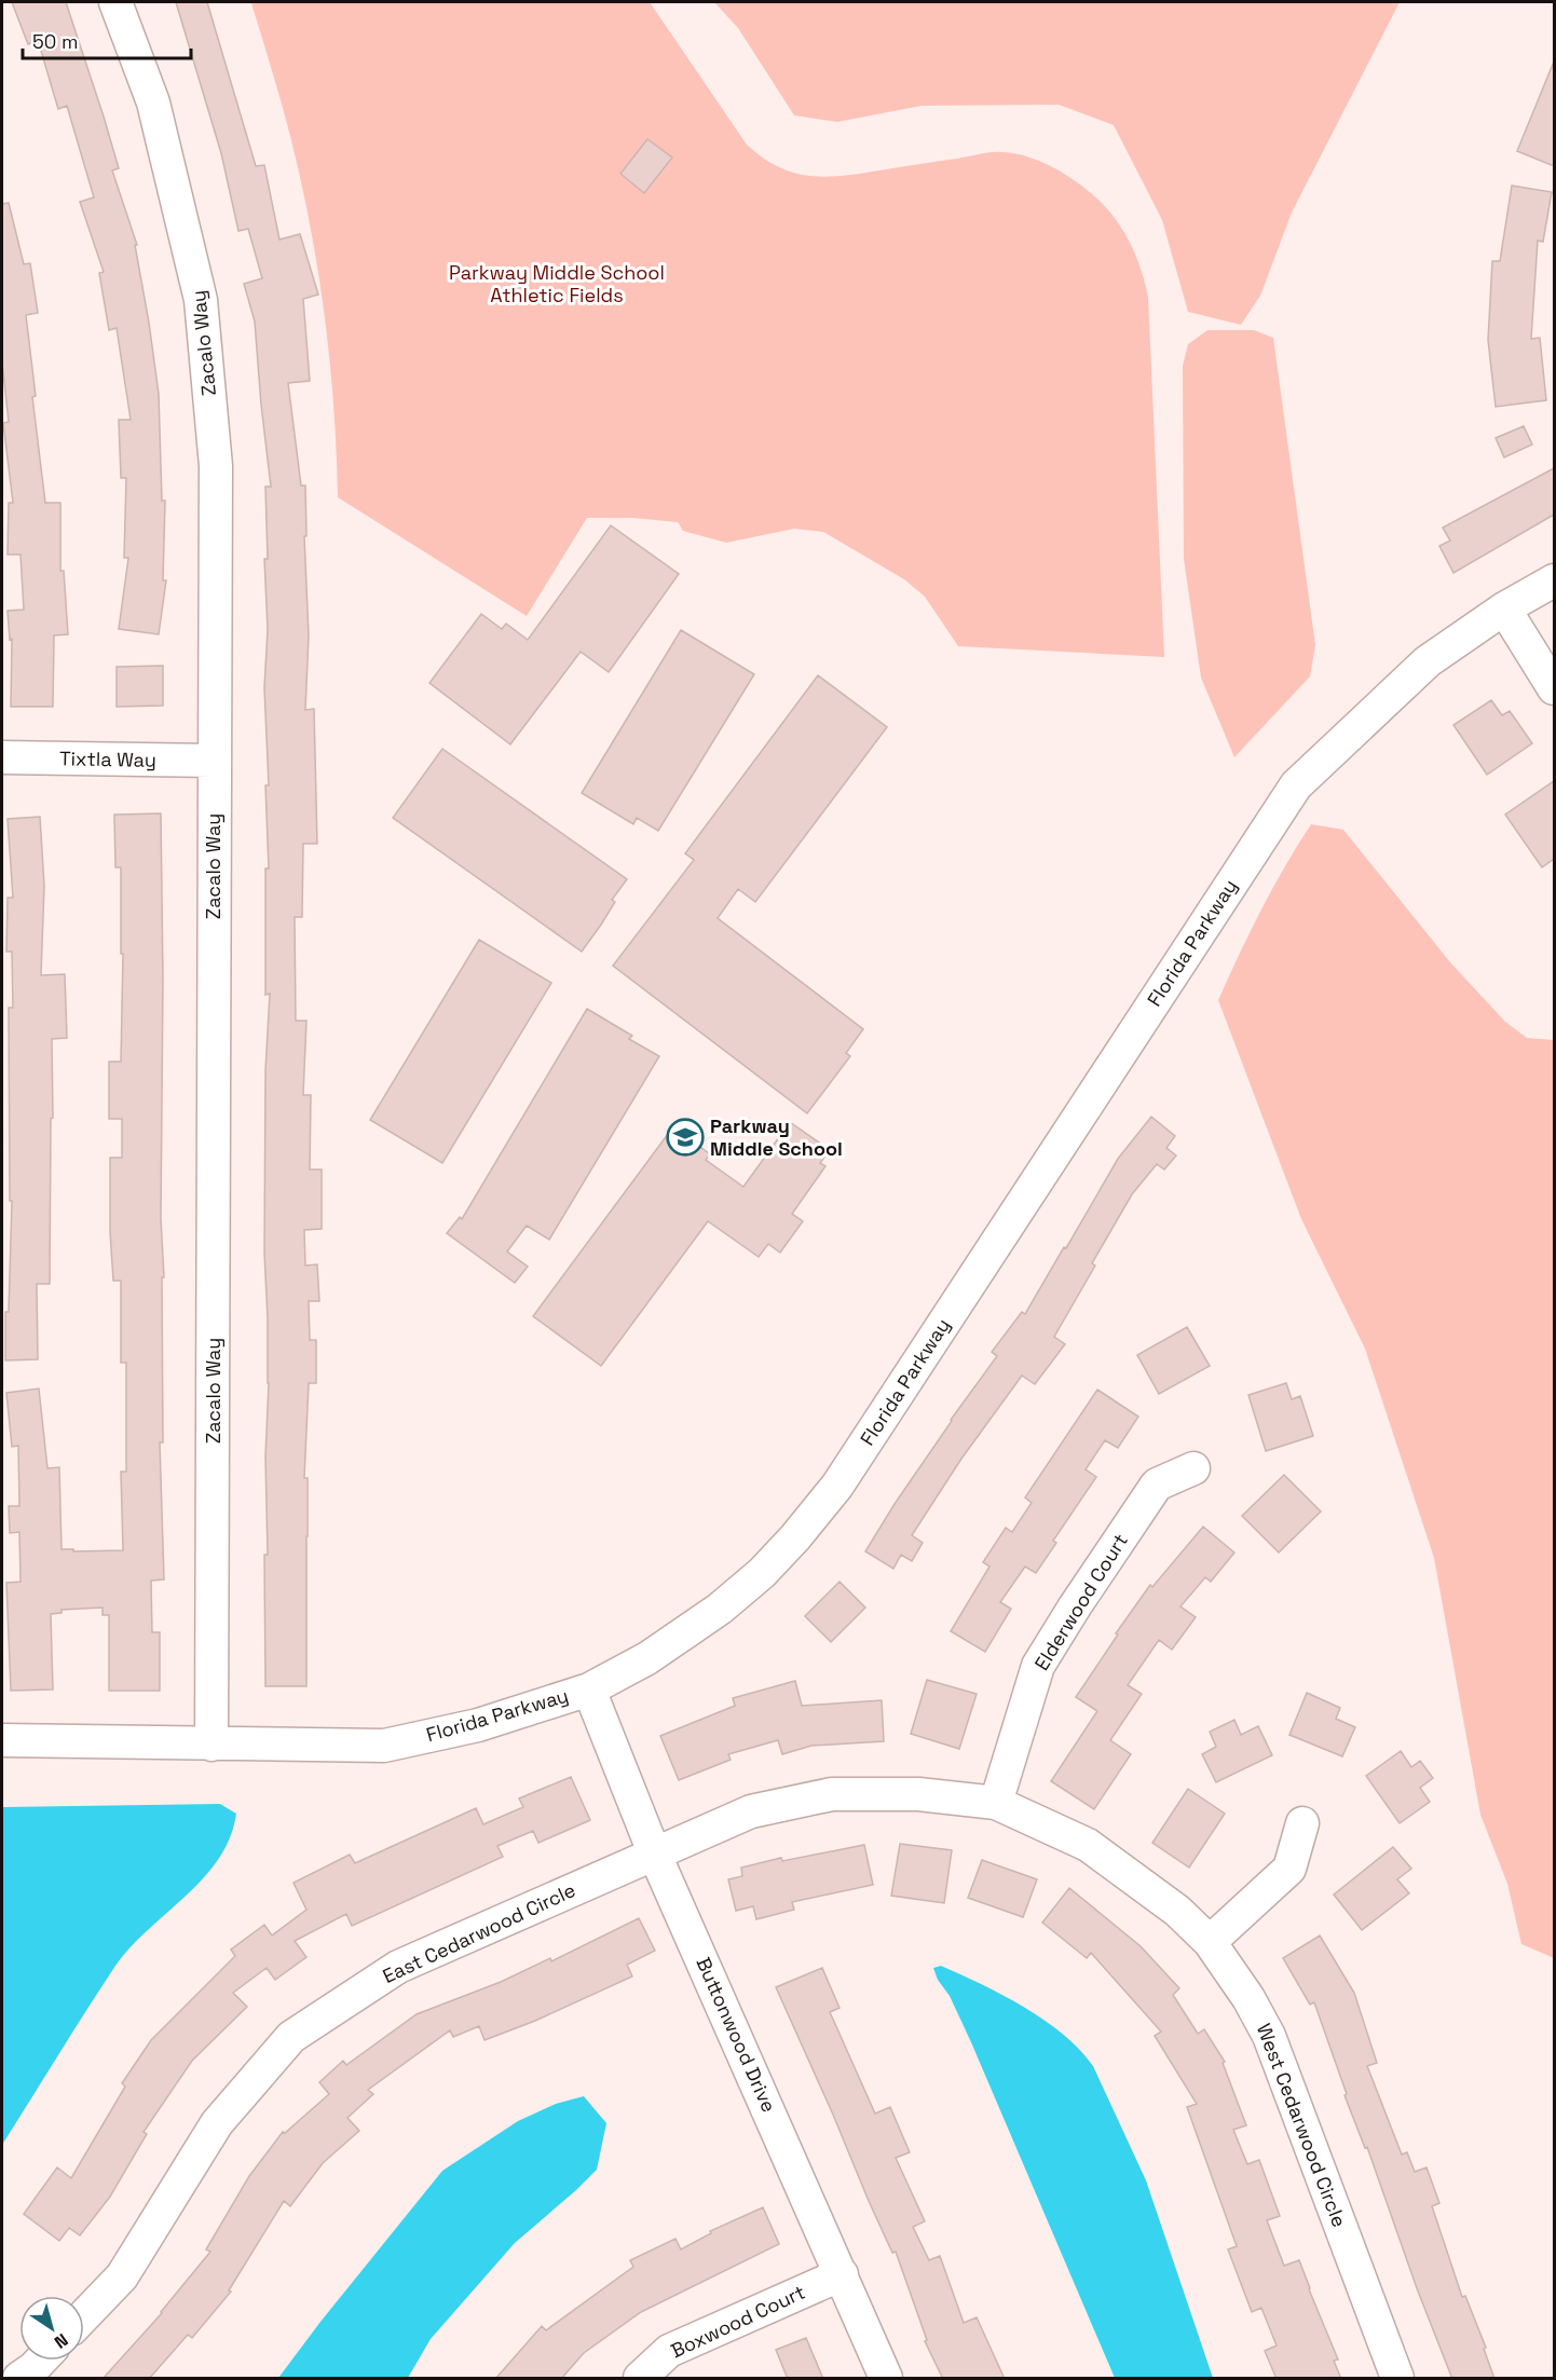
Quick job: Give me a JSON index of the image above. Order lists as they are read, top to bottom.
{
  "streets": {
    "street": [
      "Zacalo Way",
      "Tixtla Way",
      "Florida Parkway",
      "Elderwood Court",
      "East Cedarwood Circle",
      "Buttonwood Drive",
      "West Cedarwood Circle",
      "Boxwood Court"
    ]
  },
  "crossings": [
    ["Zacalo Way", "Tixtla Way"],
    ["Zacalo Way", "Florida Parkway"],
    ["Florida Parkway", "Buttonwood Drive"],
    ["Elderwood Court", "West Cedarwood Circle"],
    ["East Cedarwood Circle", "Buttonwood Drive"],
    ["East Cedarwood Circle", "West Cedarwood Circle"],
    ["Buttonwood Drive", "West Cedarwood Circle"],
    ["Buttonwood Drive", "Boxwood Court"]
  ],
  "parks": ["Parkway Middle School Athletic Fields"],
  "places": {
    "school or university": ["Parkway Middle School"]
  },
  "scale_bar": "50 m",
  "north": "bottom right"
}
